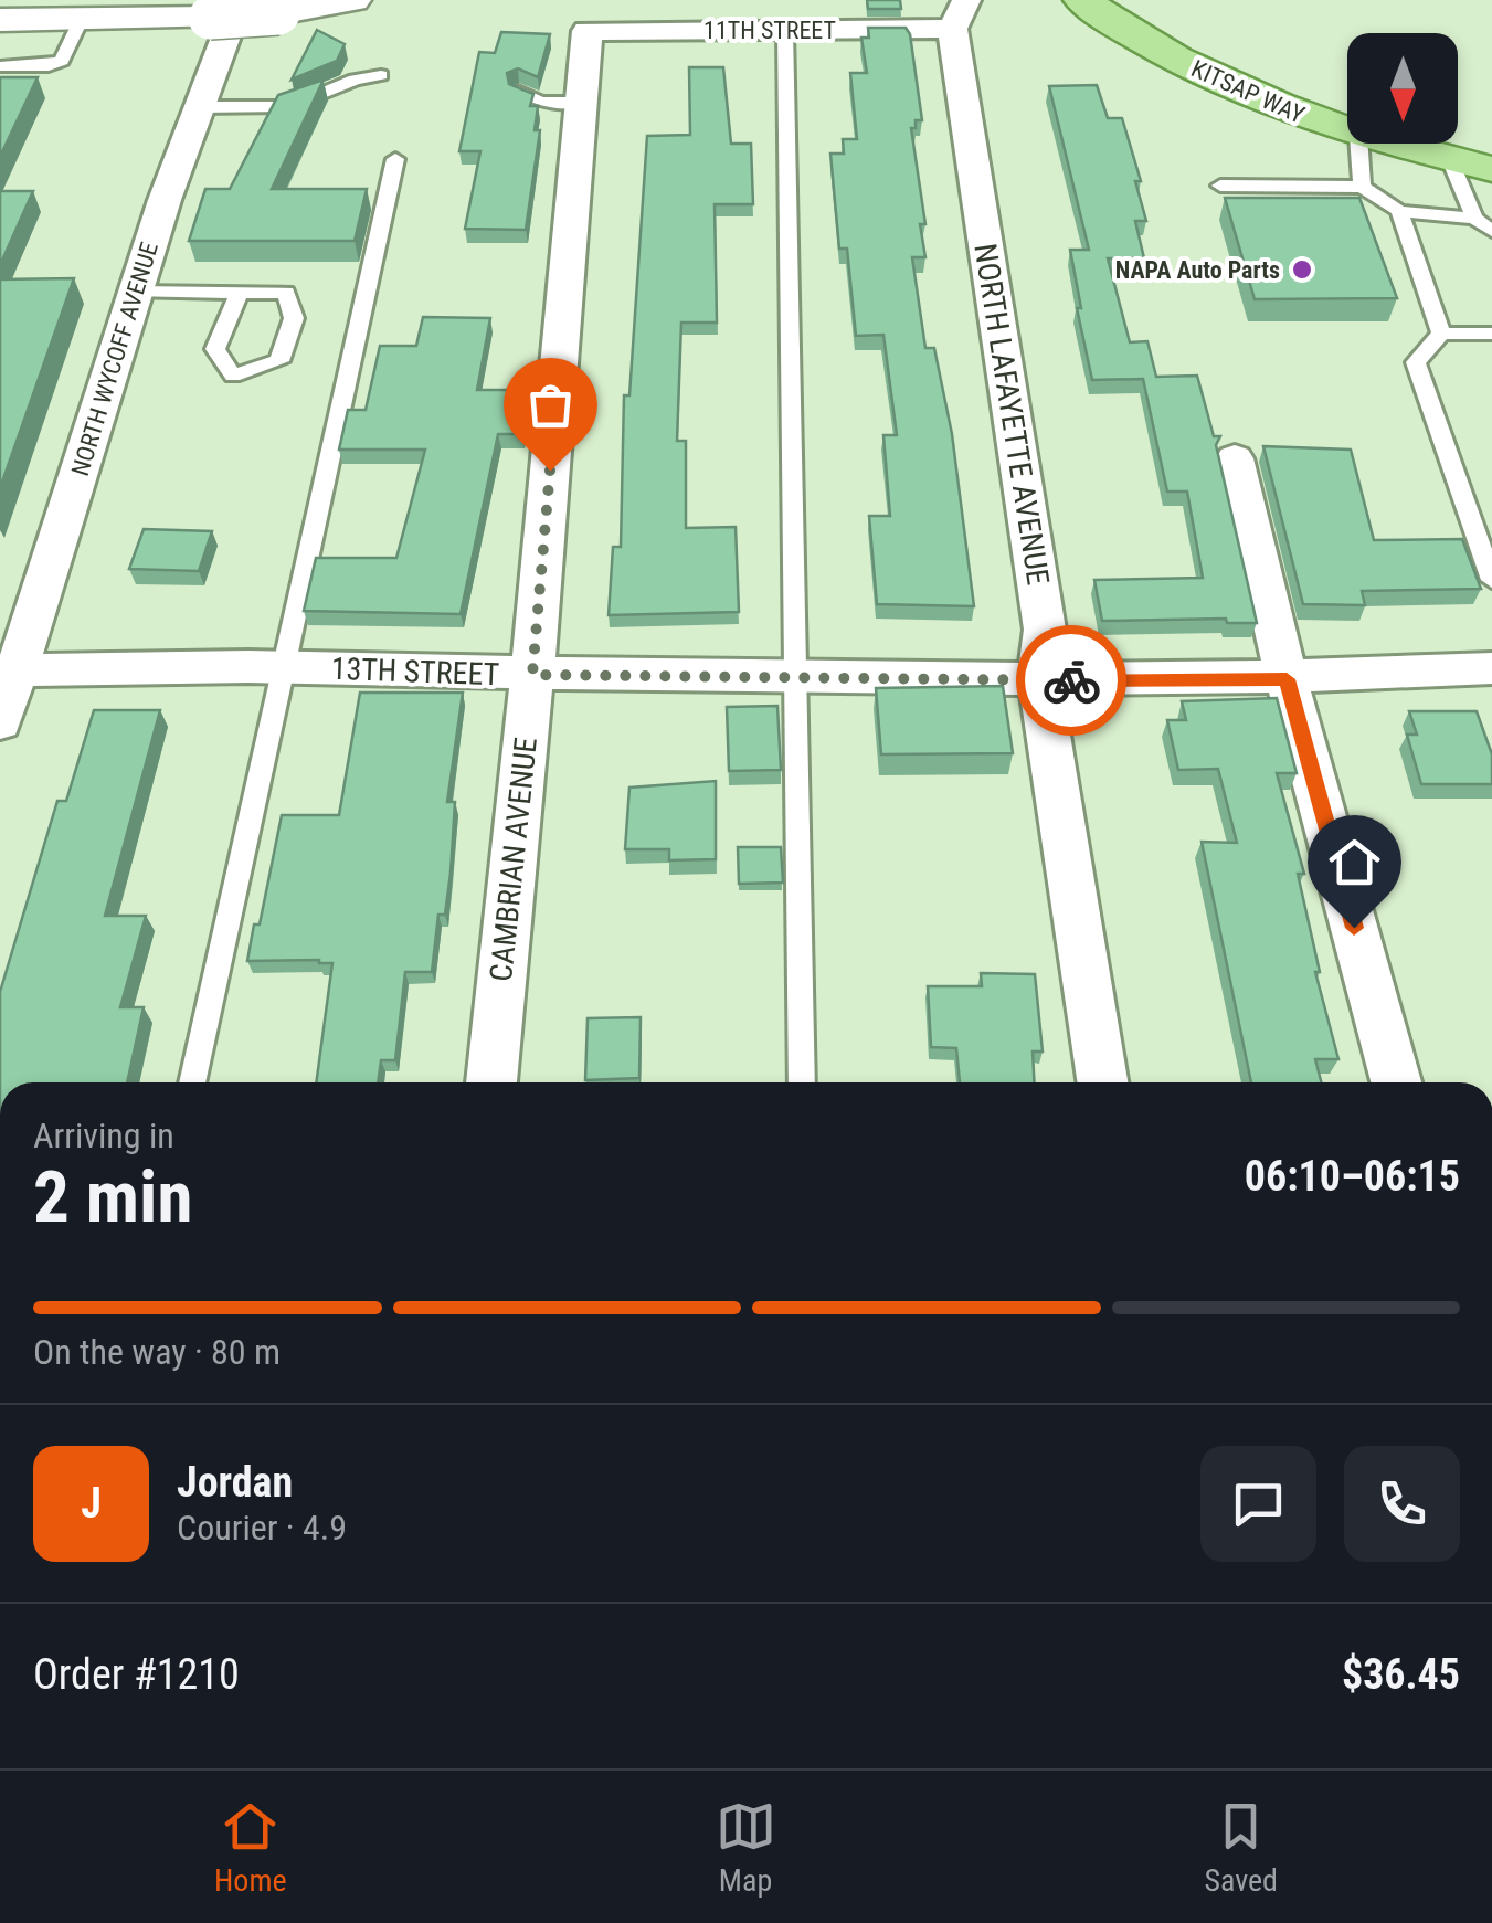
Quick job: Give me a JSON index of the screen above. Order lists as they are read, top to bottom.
{
  "streets": {
    "main road": ["KITSAP WAY"],
    "street": [
      "11TH STREET",
      "NORTH WYCOFF AVENUE",
      "NORTH LAFAYETTE AVENUE",
      "13TH STREET",
      "CAMBRIAN AVENUE"
    ]
  },
  "crossings": [
    ["11TH STREET", "NORTH LAFAYETTE AVENUE"],
    ["11TH STREET", "CAMBRIAN AVENUE"],
    ["NORTH WYCOFF AVENUE", "13TH STREET"],
    ["NORTH LAFAYETTE AVENUE", "13TH STREET"],
    ["13TH STREET", "CAMBRIAN AVENUE"]
  ],
  "places": ["NAPA Auto Parts"],
  "north": "bottom",
  "page": {
    "heading": ["2 min", "Arriving in", "06:10–06:15"],
    "panel": [
      "Jordan",
      "Courier · 4.9",
      "Order #1210",
      "$36.45"
    ],
    "bar": "On the way · 80 m",
    "round": "J",
    "tabs": ["Home", "Map", "Saved"]
  }
}
